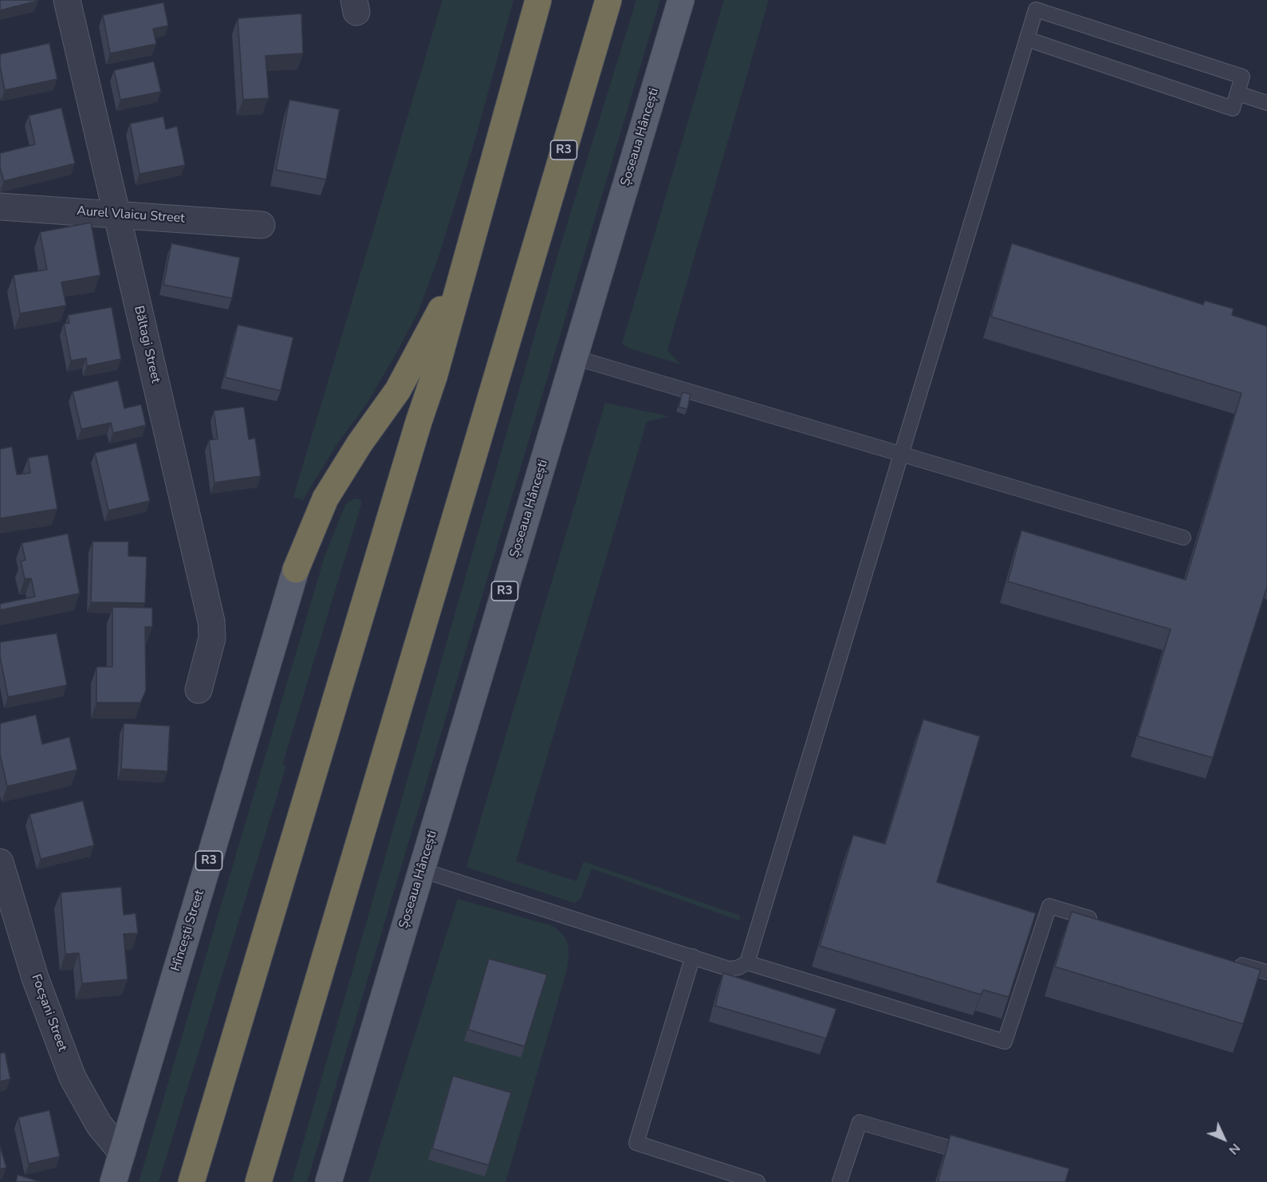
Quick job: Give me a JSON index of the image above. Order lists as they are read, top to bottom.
{
  "streets": {
    "highway": ["R3"],
    "main road": ["Șoseaua Hâncești", "Hîncești Street"],
    "street": ["Aurel Vlaicu Street", "Băltagi Street", "Focșani Street"]
  },
  "crossings": [
    ["R3", "Hîncești Street"],
    ["Aurel Vlaicu Street", "Băltagi Street"],
    ["Hîncești Street", "Focșani Street"]
  ],
  "north": "bottom right"
}
